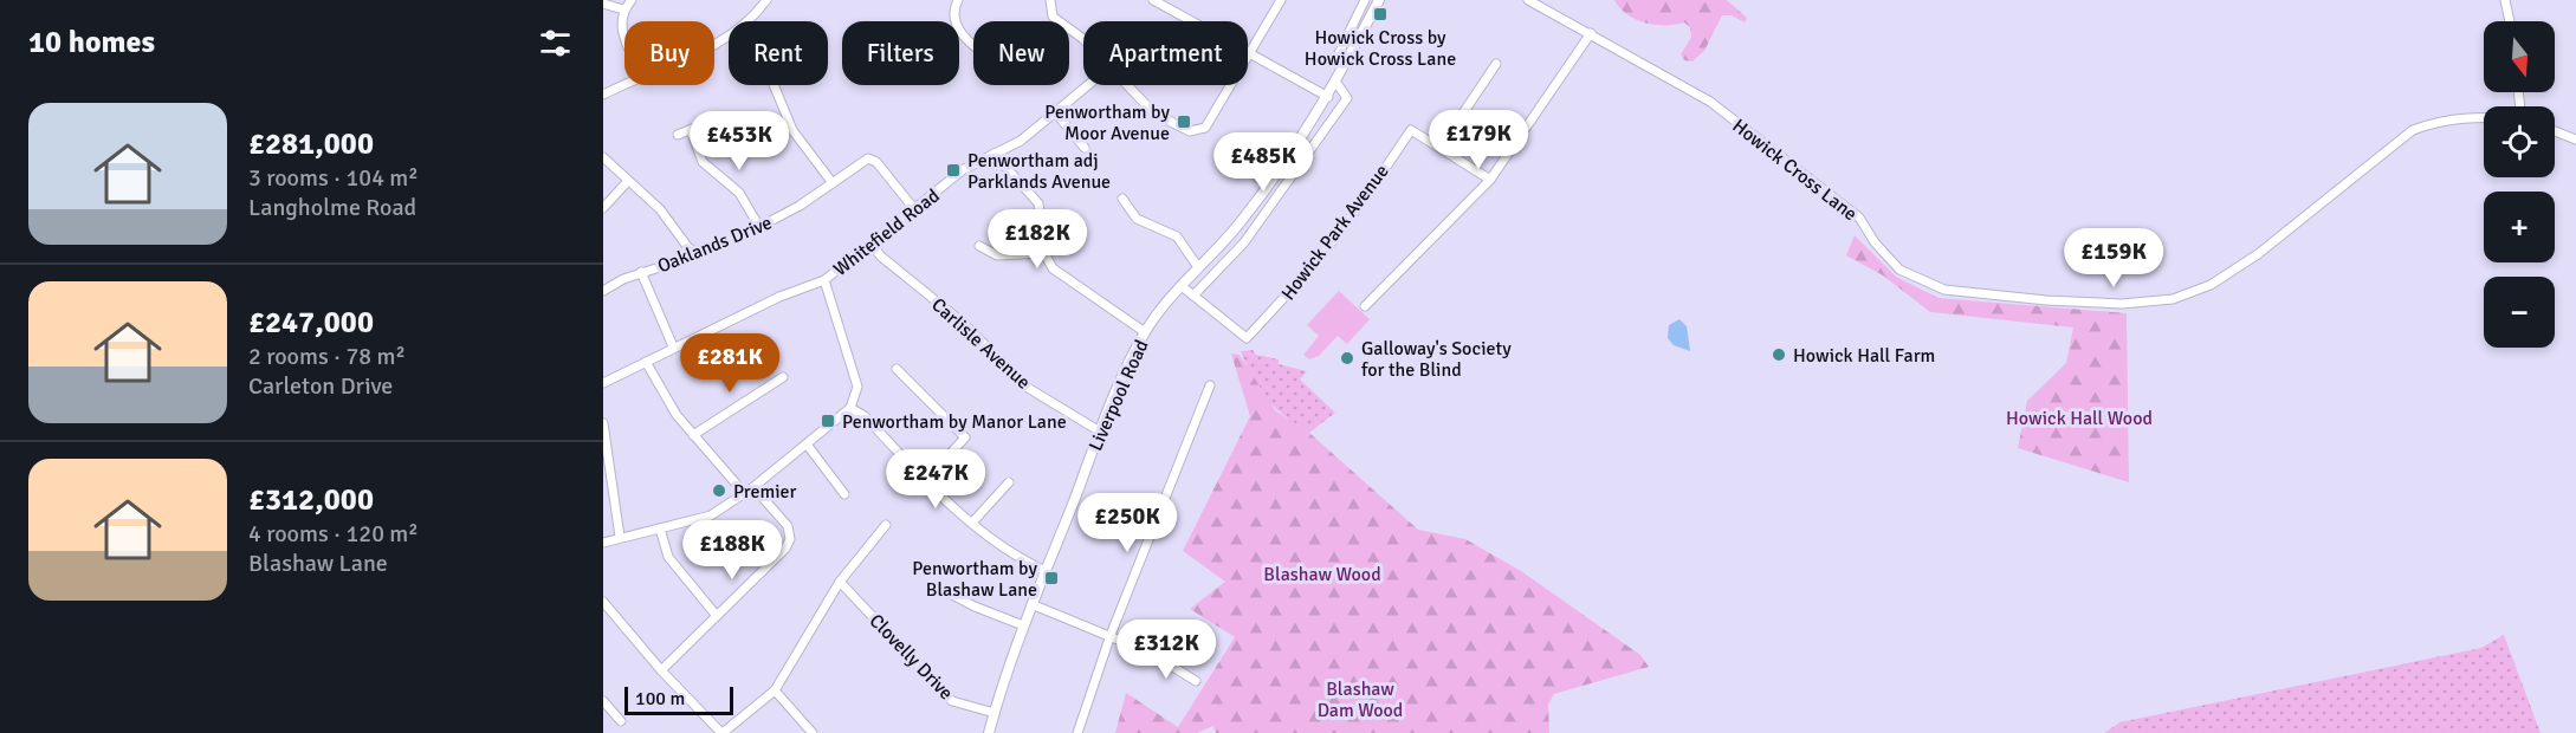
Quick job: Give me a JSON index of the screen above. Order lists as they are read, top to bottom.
{
  "streets": {
    "street": [
      "Howick Cross Lane",
      "Whitefield Road",
      "Howick Park Avenue",
      "Oaklands Drive",
      "Carlisle Avenue",
      "Liverpool Road",
      "Clovelly Drive"
    ]
  },
  "crossings": [
    ["Whitefield Road", "Oaklands Drive"],
    ["Whitefield Road", "Carlisle Avenue"],
    ["Howick Park Avenue", "Liverpool Road"],
    ["Carlisle Avenue", "Liverpool Road"],
    ["Liverpool Road", "Clovelly Drive"]
  ],
  "parks": ["Howick Hall Wood", "Blashaw Wood", "Blashaw Dam Wood"],
  "places": {
    "transit": [
      "Howick Cross by Howick Cross Lane",
      "Penwortham by Moor Avenue",
      "Penwortham adj Parklands Avenue",
      "Penwortham by Manor Lane",
      "Penwortham by Blashaw Lane"
    ],
    "other": ["Howick Hall Farm", "Galloway's Society for the Blind", "Premier"]
  },
  "scale_bar": "100 m",
  "north": "bottom",
  "page": {
    "heading": "10 homes",
    "map_buttons": ["+", "−"],
    "chip": [
      "Buy",
      "Rent",
      "Filters",
      "New",
      "Apartment"
    ],
    "list": [
      {
        "name": "£281,000",
        "note": "3 rooms · 104 m² · Langholme Road"
      },
      {
        "name": "£247,000",
        "note": "2 rooms · 78 m² · Carleton Drive"
      },
      {
        "name": "£312,000",
        "note": "4 rooms · 120 m² · Blashaw Lane"
      }
    ],
    "price": [
      "£179K",
      "£453K",
      "£485K",
      "£182K",
      "£159K",
      "£281K",
      "£247K",
      "£250K",
      "£188K",
      "£312K"
    ],
    "scale": "100 m"
  }
}
